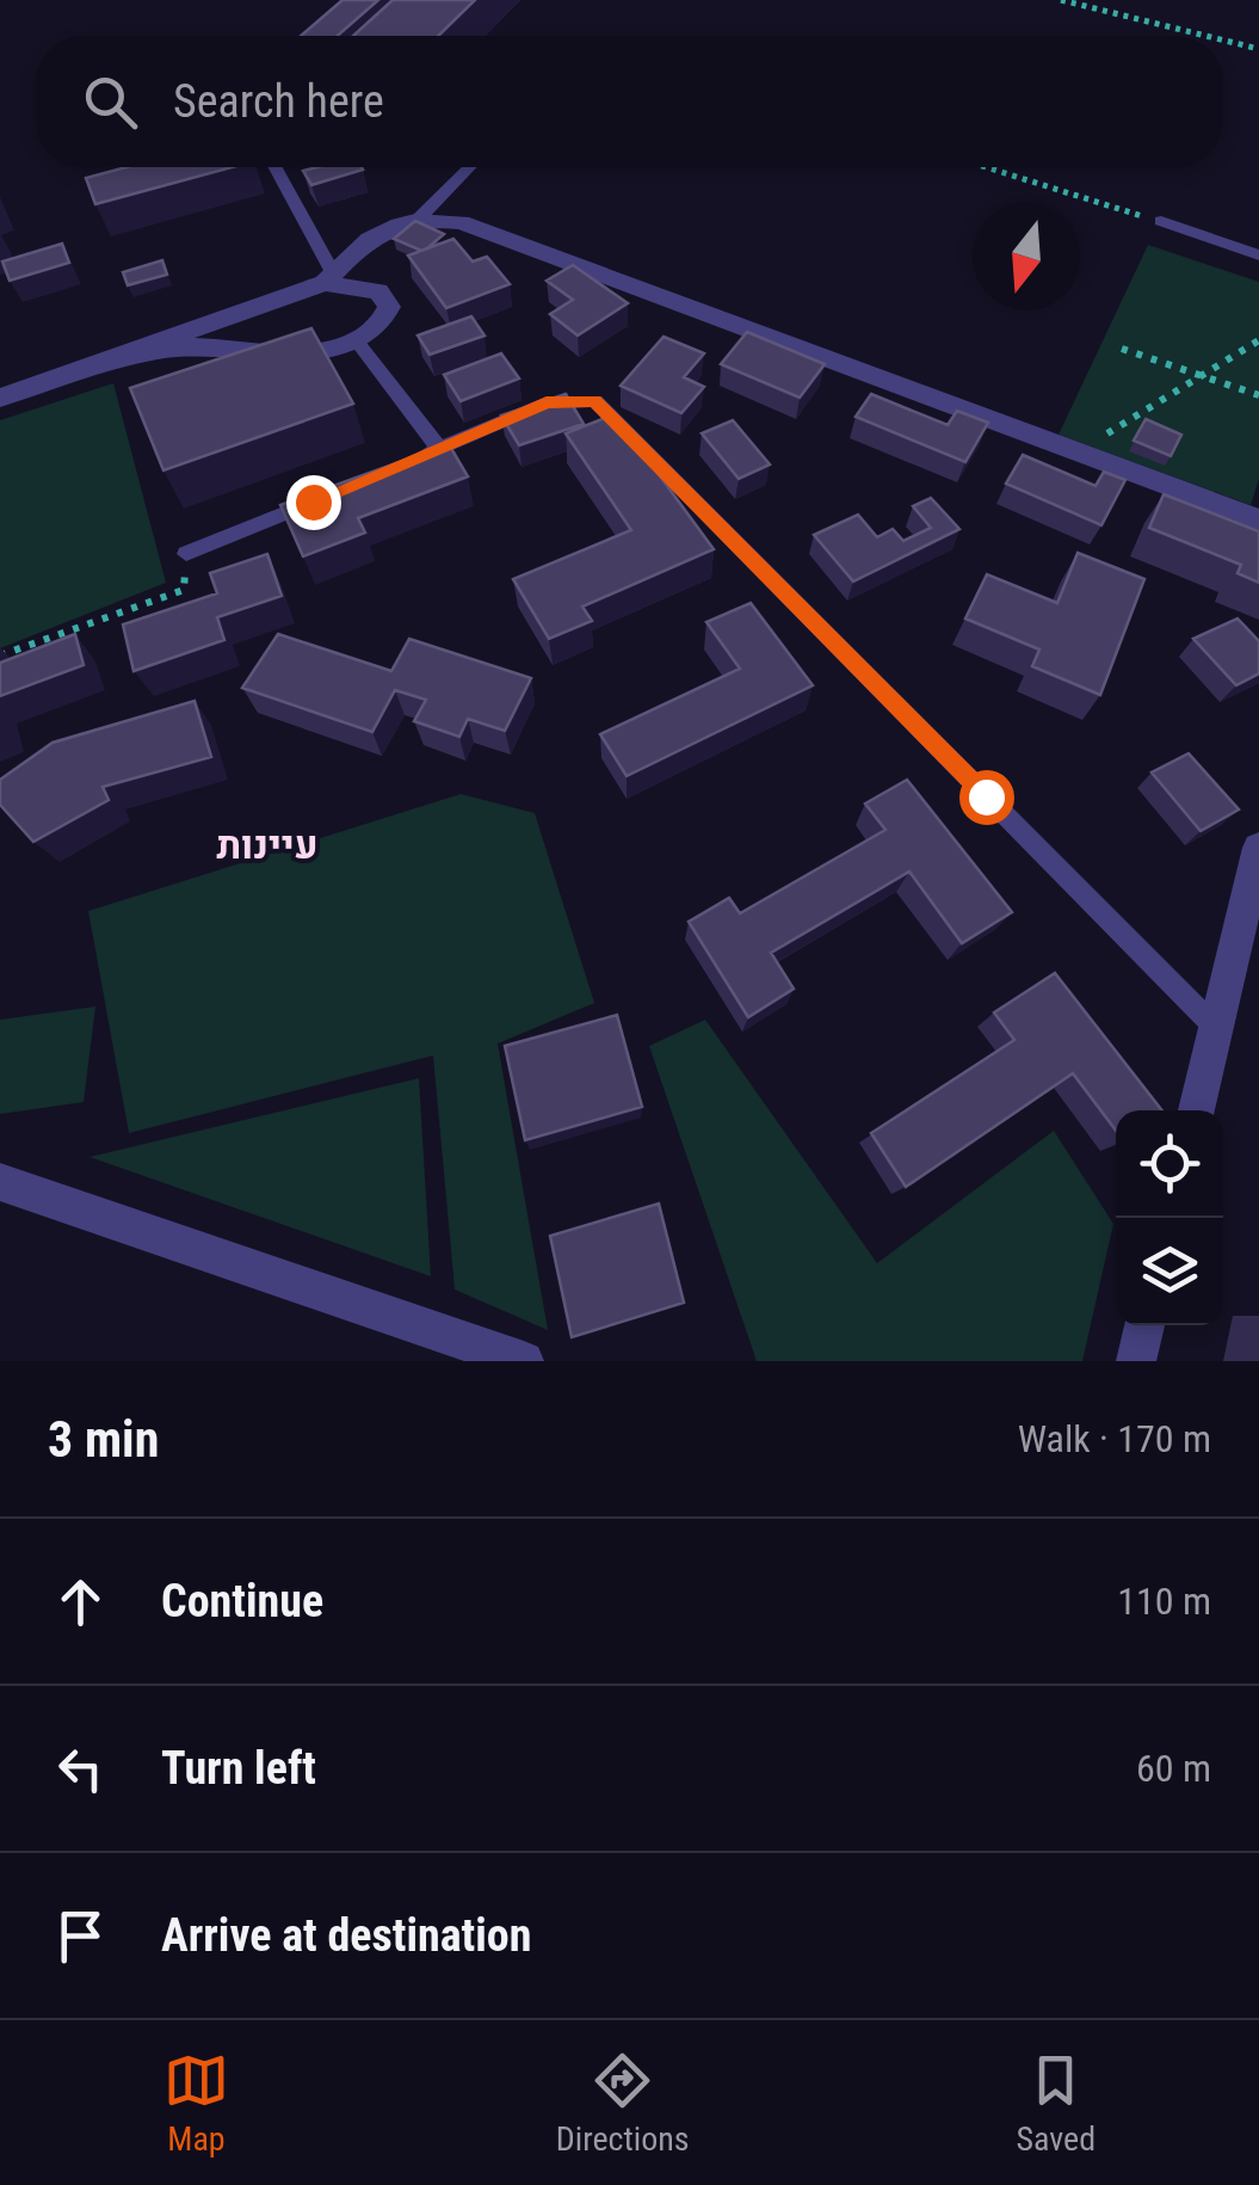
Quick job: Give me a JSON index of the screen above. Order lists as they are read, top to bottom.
{
  "districts": ["עיינות"],
  "north": "bottom",
  "page": {
    "search": "Search here",
    "heading": ["3 min", "Walk · 170 m"],
    "list": [
      ["Continue", "110 m"],
      ["Turn left", "60 m"],
      "Arrive at destination"
    ],
    "nav": ["Map", "Directions", "Saved"]
  }
}
